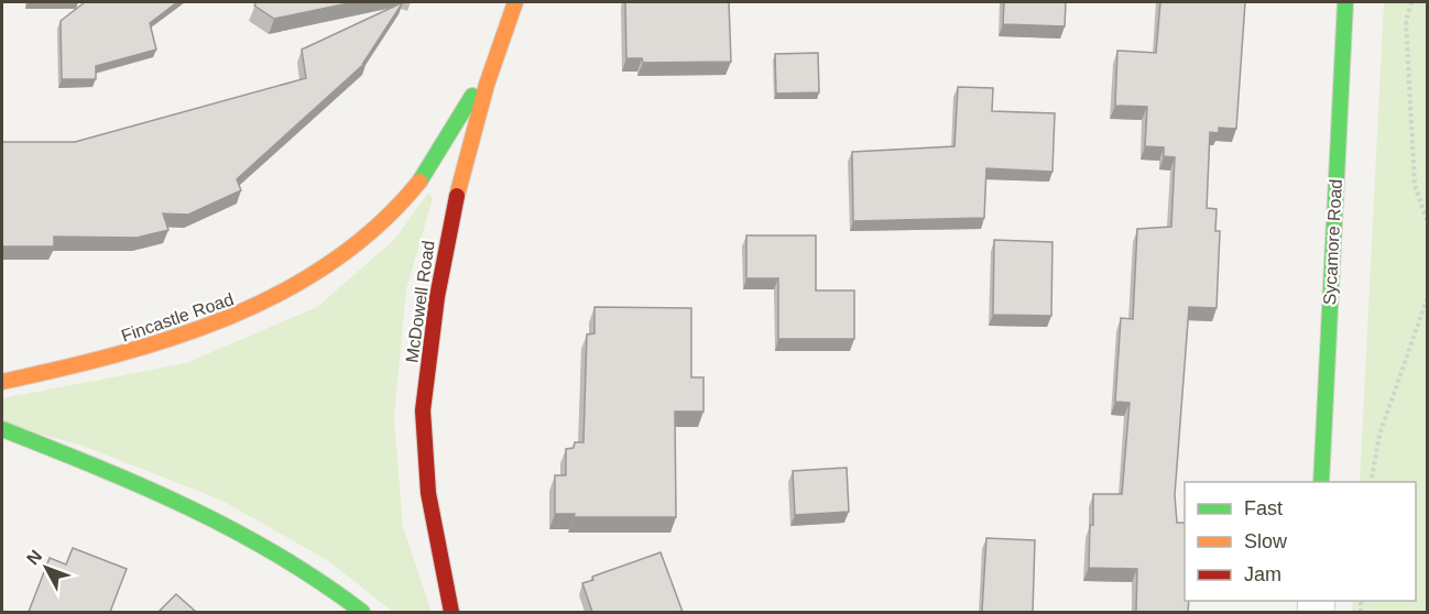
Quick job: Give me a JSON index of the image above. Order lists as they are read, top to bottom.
{
  "streets": {
    "street": ["Sycamore Road", "McDowell Road", "Fincastle Road"]
  },
  "crossings": [
    ["McDowell Road", "Fincastle Road"]
  ],
  "legend": ["Fast", "Slow", "Jam"],
  "north": "top left"
}
